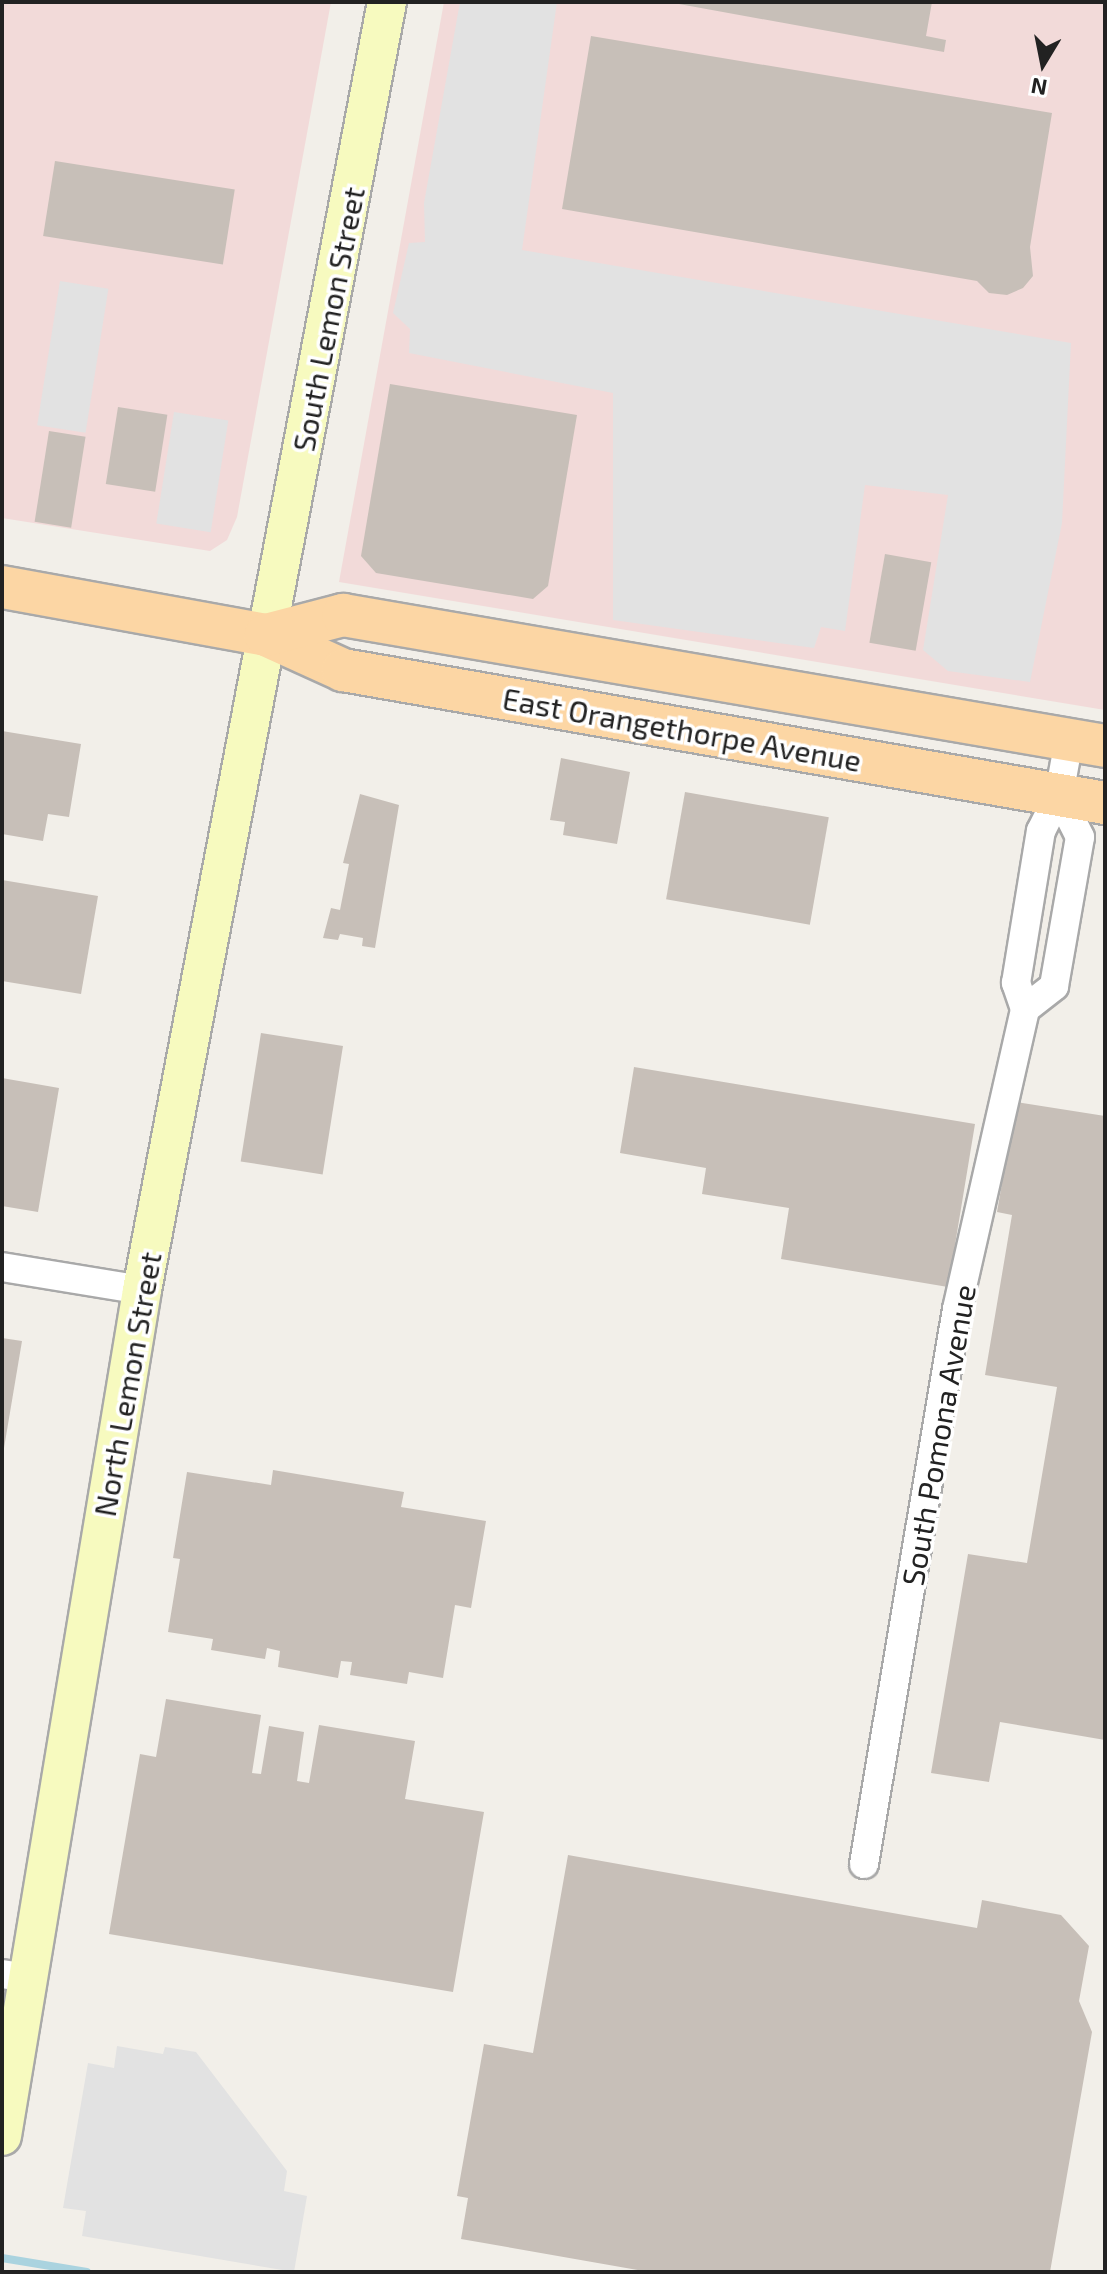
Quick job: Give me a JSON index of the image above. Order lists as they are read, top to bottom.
{
  "streets": {
    "main road": ["East Orangethorpe Avenue"],
    "street": ["South Lemon Street", "North Lemon Street", "South Pomona Avenue"]
  },
  "crossings": [
    ["South Lemon Street", "East Orangethorpe Avenue"],
    ["South Lemon Street", "North Lemon Street"],
    ["East Orangethorpe Avenue", "North Lemon Street"],
    ["East Orangethorpe Avenue", "South Pomona Avenue"]
  ],
  "north": "bottom"
}
